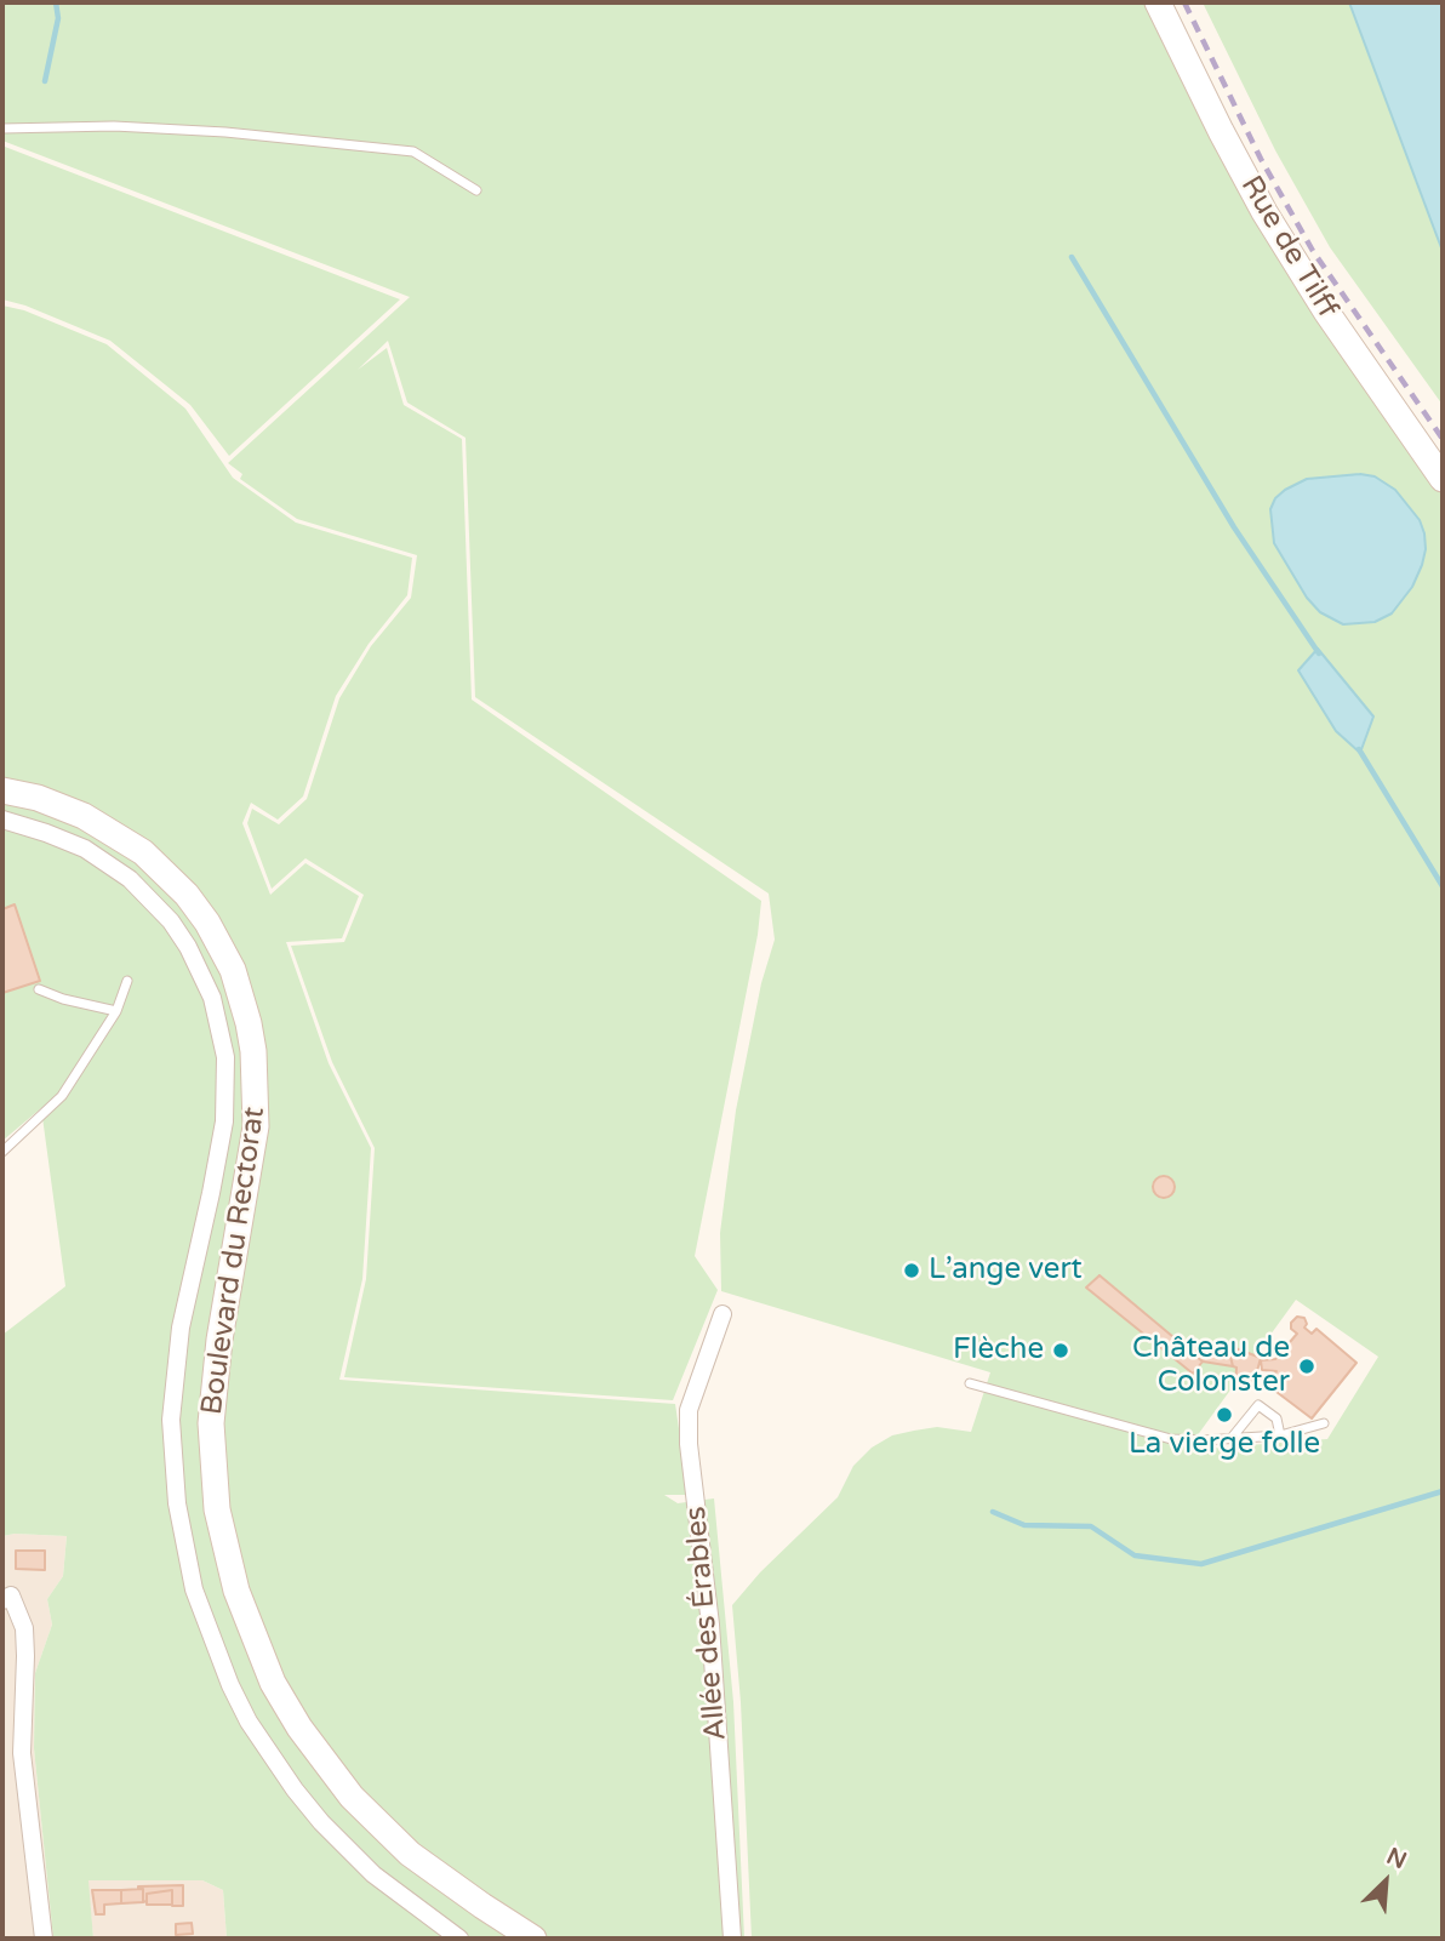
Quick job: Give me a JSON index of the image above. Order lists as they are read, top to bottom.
{
  "streets": {
    "main road": ["Rue de Tilff", "Boulevard du Rectorat"],
    "street": ["Allée des Érables"]
  },
  "places": [
    "L’ange vert",
    "Flèche",
    "Château de Colonster",
    "La vierge folle"
  ],
  "north": "top right"
}
